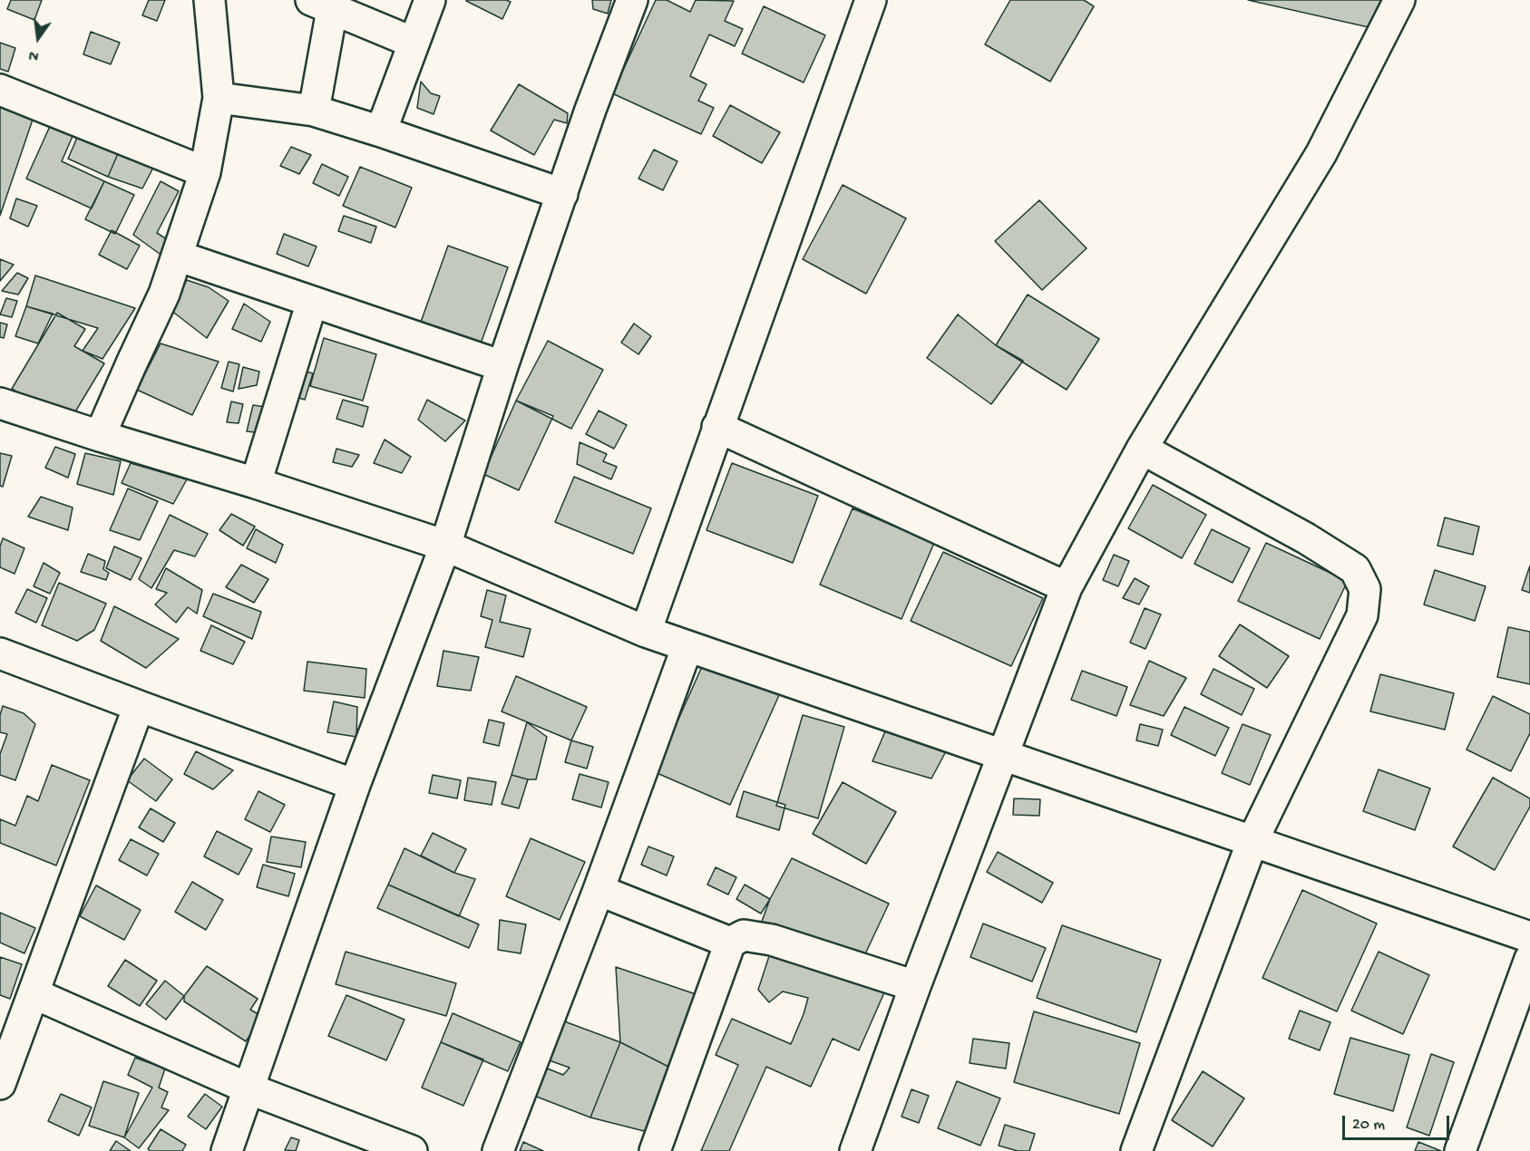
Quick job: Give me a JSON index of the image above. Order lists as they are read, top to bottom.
{
  "scale_bar": "20 m",
  "north": "bottom"
}
